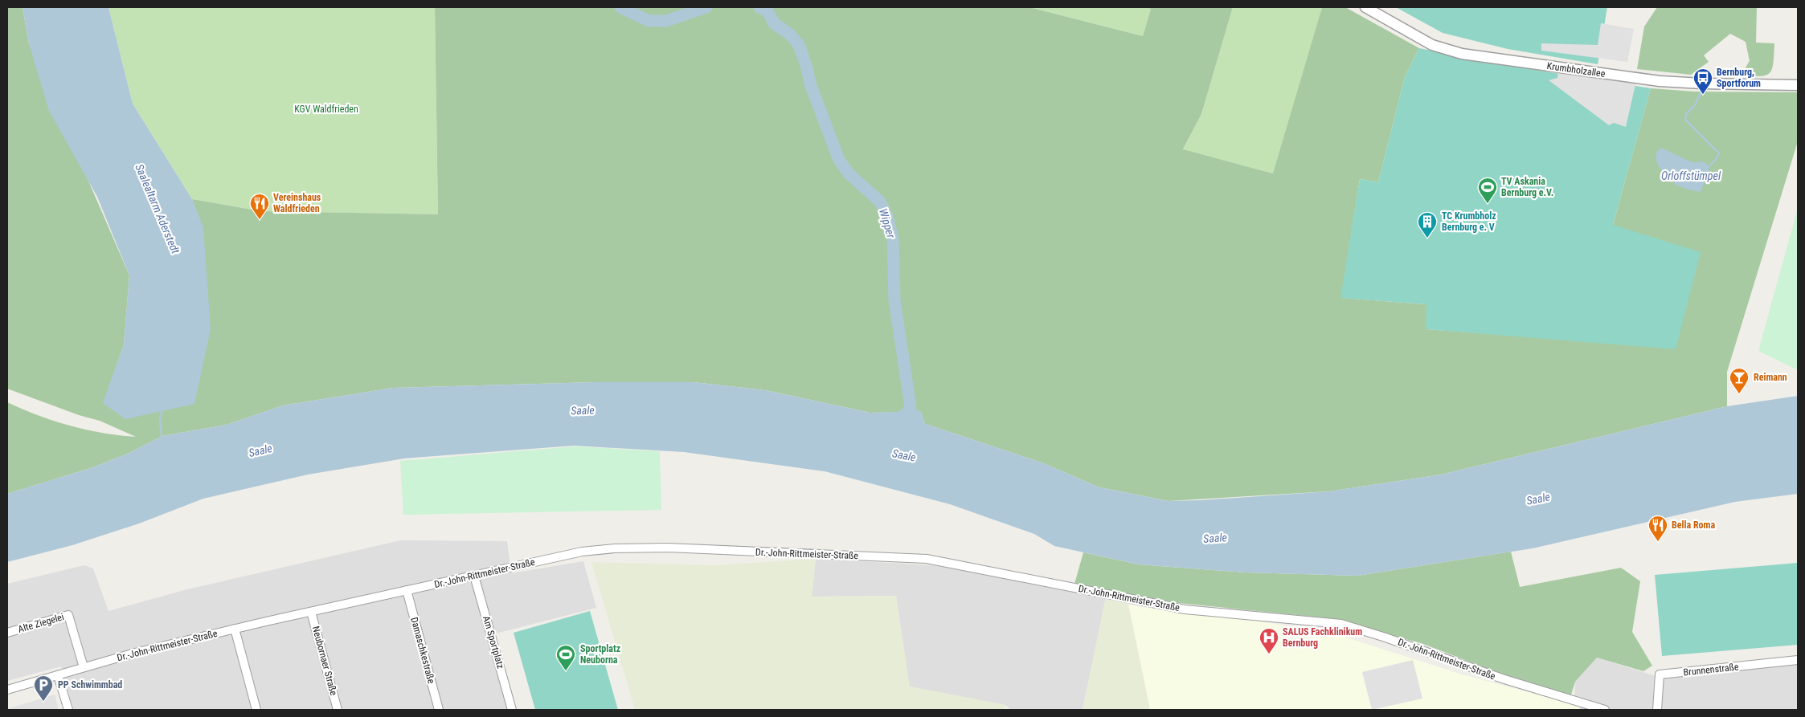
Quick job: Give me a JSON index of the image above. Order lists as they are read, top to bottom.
{
  "streets": {
    "street": [
      "Krumbholzallee",
      "Dr.-John-Rittmeister-Straße",
      "Alte Ziegelei",
      "Am Sportplatz",
      "Damaschkestraße",
      "Neubornaer Straße",
      "Brunnenstraße"
    ]
  },
  "crossings": [
    ["Dr.-John-Rittmeister-Straße", "Alte Ziegelei"],
    ["Dr.-John-Rittmeister-Straße", "Am Sportplatz"],
    ["Dr.-John-Rittmeister-Straße", "Damaschkestraße"],
    ["Dr.-John-Rittmeister-Straße", "Neubornaer Straße"]
  ],
  "water": [
    "Orloffstümpel",
    "Saalealtarm Aderstedt",
    "Wipper",
    "Saale"
  ],
  "parks": ["KGV Waldfrieden"],
  "places": {
    "bus stop": ["Bernburg, Sportforum"],
    "sports": ["TV Askania Bernburg e.V.", "Sportplatz Neuborna"],
    "restaurant": ["Vereinshaus Waldfrieden", "Bella Roma"],
    "building": ["TC Krumbholz Bernburg e. V"],
    "bar": ["Reimann"],
    "hospital": ["SALUS Fachklinikum Bernburg"],
    "parking": ["PP Schwimmbad"]
  }
}
